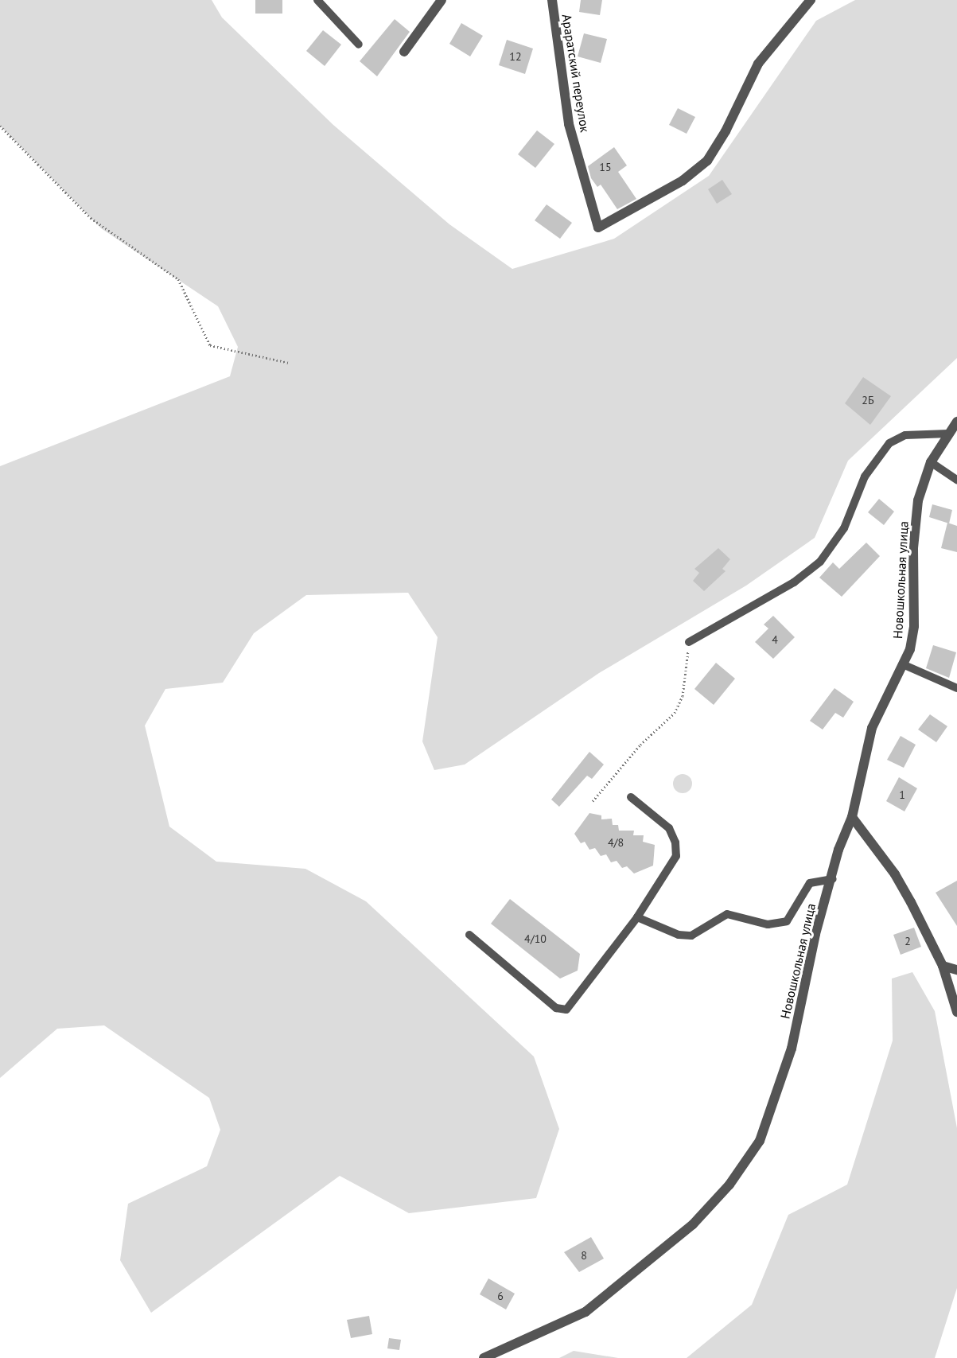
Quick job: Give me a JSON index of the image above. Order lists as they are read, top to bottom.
{
  "streets": {
    "street": ["Араратский переулок", "Новошкольная улица"]
  },
  "house_numbers": [
    "12",
    "15",
    "2Б",
    "4",
    "1",
    "4/8",
    "4/10",
    "2",
    "8",
    "6"
  ]
}
